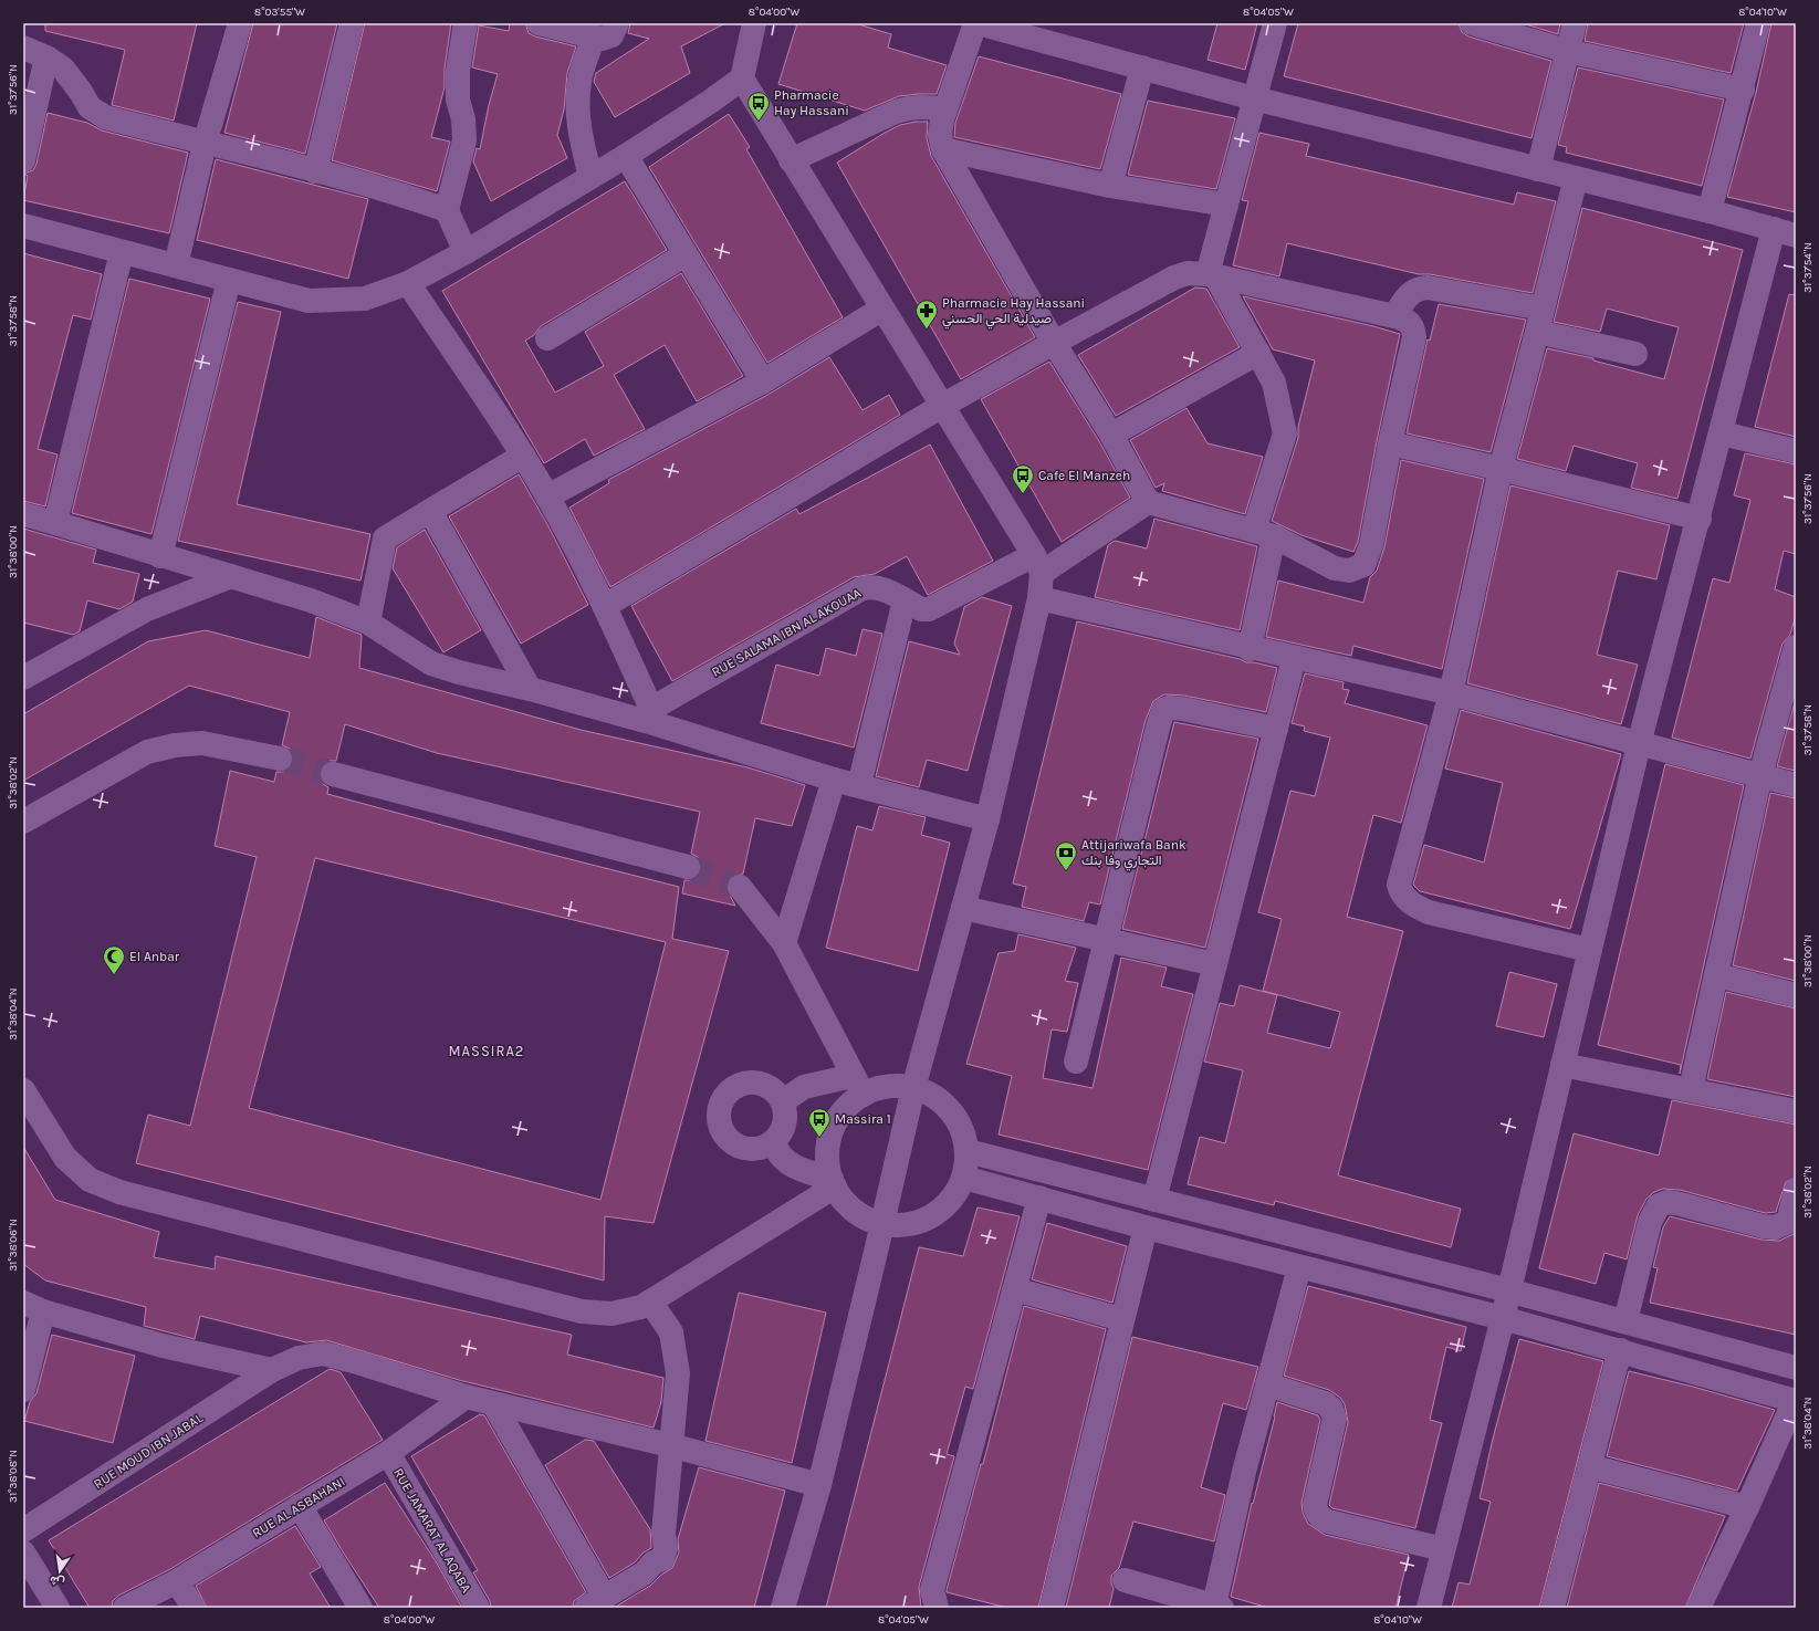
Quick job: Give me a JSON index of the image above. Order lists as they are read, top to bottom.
{
  "streets": {
    "street": [
      "RUE SALAMA IBN AL AKOUAA",
      "RUE MOUD IBN JABAL",
      "RUE AL ASBAHANI",
      "RUE JAMARAT AL AQABA"
    ]
  },
  "crossings": [
    ["RUE MOUD IBN JABAL", "RUE AL ASBAHANI"],
    ["RUE AL ASBAHANI", "RUE JAMARAT AL AQABA"]
  ],
  "districts": ["MASSIRA2"],
  "places": {
    "bus stop": ["Pharmacie Hay Hassani", "Cafe El Manzeh", "Massira 1"],
    "pharmacy": ["Pharmacie Hay Hassani صيدلية الحي الحسني"],
    "bank": ["Attijariwafa Bank التجاري وفا بنك"],
    "mosque": ["El Anbar"]
  },
  "north": "bottom",
  "coordinates": [
    "8°03'55\"W",
    "8°04'00\"W",
    "8°04'05\"W",
    "8°04'10\"W",
    "31°37'56\"N",
    "31°37'54\"N",
    "31°37'58\"N",
    "31°38'00\"N",
    "31°38'02\"N",
    "31°38'04\"N",
    "31°38'06\"N",
    "31°38'08\"N"
  ]
}
